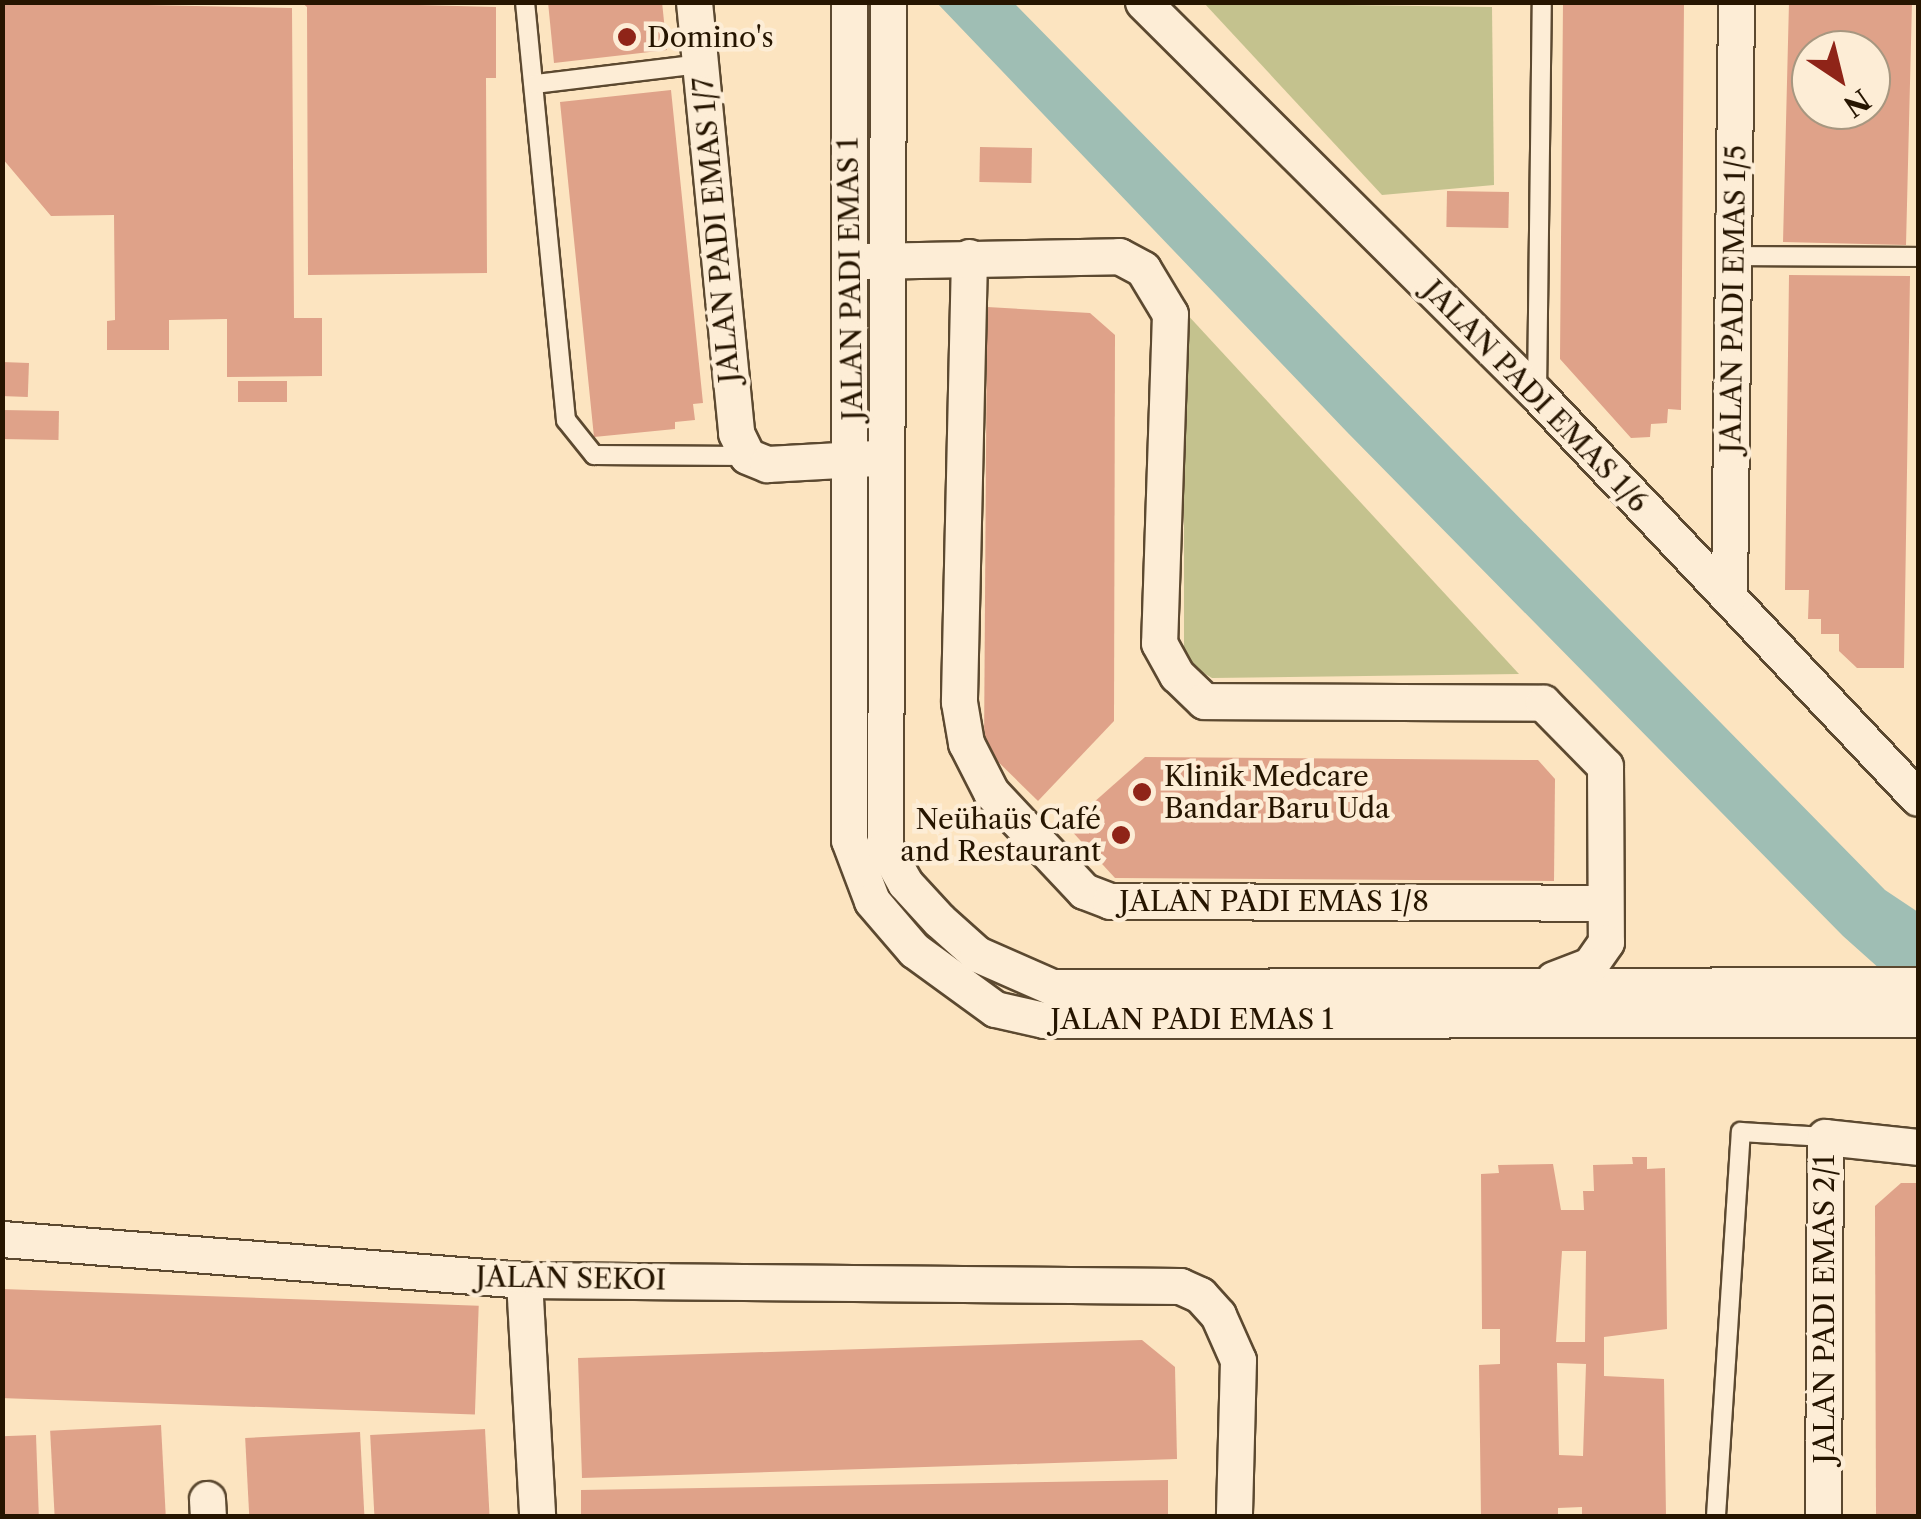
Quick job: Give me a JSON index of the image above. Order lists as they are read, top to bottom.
{
  "streets": {
    "street": [
      "JALAN PADI EMAS 1/7",
      "JALAN PADI EMAS 1",
      "JALAN PADI EMAS 1/5",
      "JALAN PADI EMAS 1/6",
      "JALAN PADI EMAS 1/8",
      "JALAN SEKOI",
      "JALAN PADI EMAS 2/1"
    ]
  },
  "crossings": [
    ["JALAN PADI EMAS 1/5", "JALAN PADI EMAS 1/6"]
  ],
  "places": ["Domino's", "Klinik Medcare Bandar Baru Uda", "Neühaüs Café and Restaurant"],
  "north": "bottom right"
}
